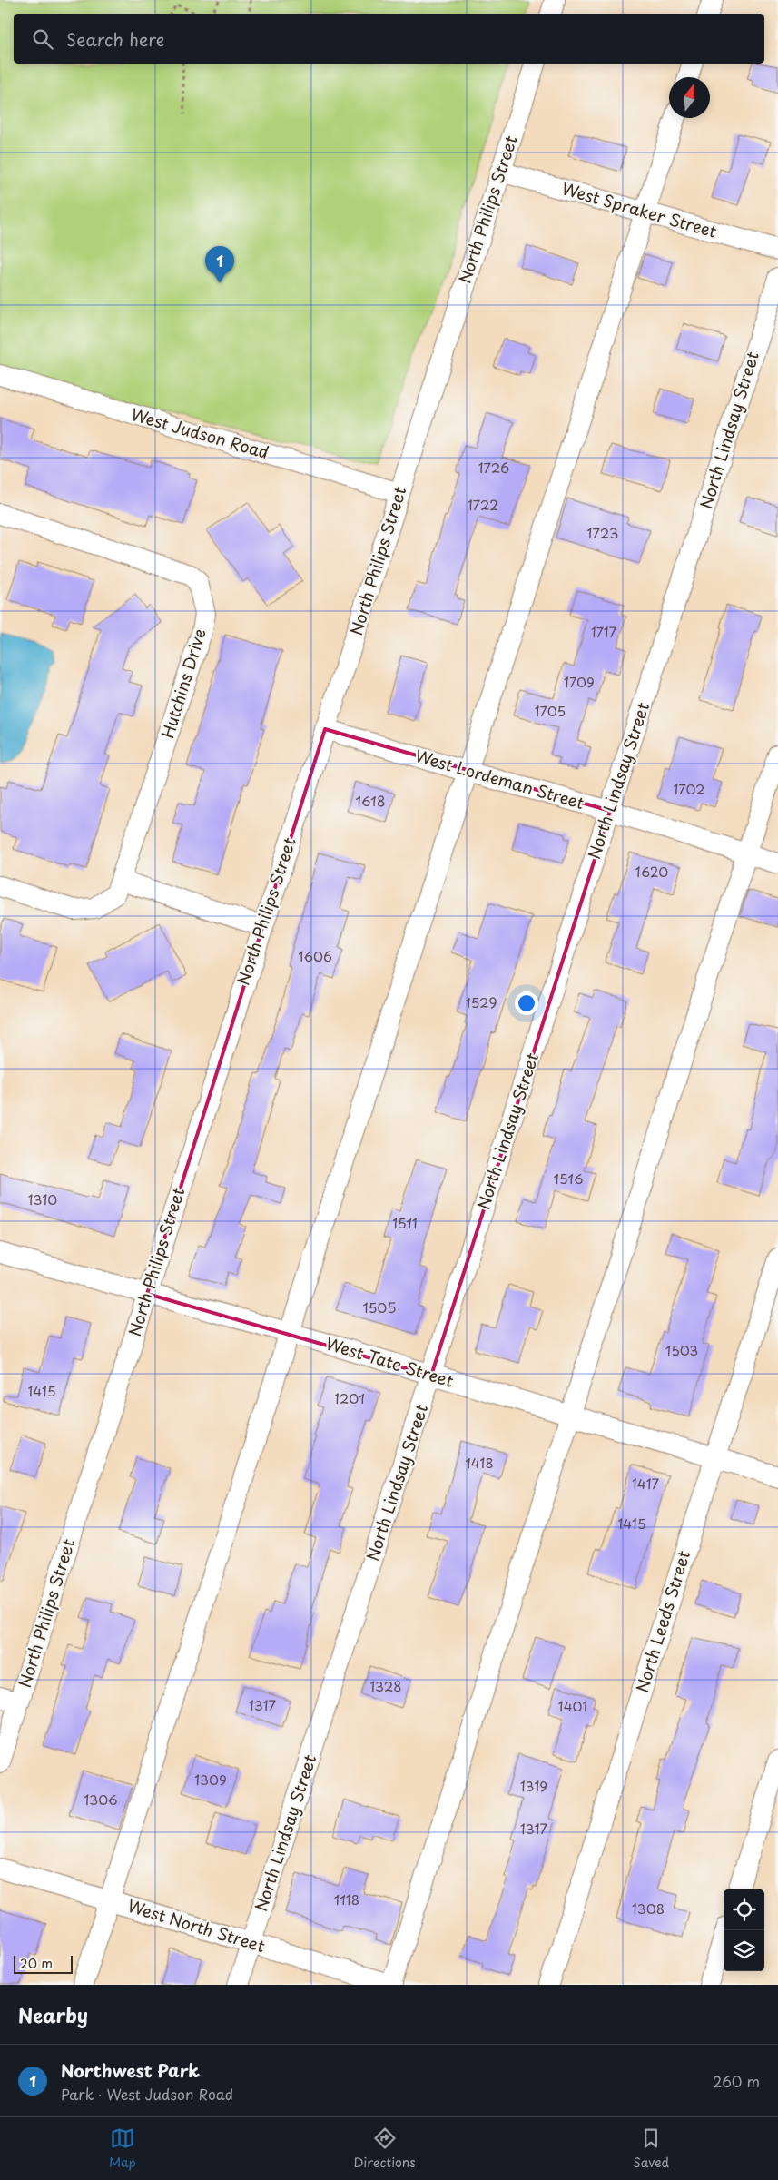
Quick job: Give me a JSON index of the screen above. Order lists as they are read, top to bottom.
{
  "streets": {
    "street": [
      "North Philips Street",
      "West Spraker Street",
      "North Lindsay Street",
      "West Judson Road",
      "Hutchins Drive",
      "West Lordeman Street",
      "West Tate Street",
      "North Leeds Street",
      "West North Street"
    ]
  },
  "crossings": [
    ["North Philips Street", "West Spraker Street"],
    ["North Philips Street", "West Judson Road"],
    ["North Philips Street", "West Lordeman Street"],
    ["North Philips Street", "West Tate Street"],
    ["North Lindsay Street", "West Lordeman Street"],
    ["North Lindsay Street", "West Tate Street"],
    ["North Lindsay Street", "West North Street"],
    ["West Tate Street", "North Leeds Street"]
  ],
  "house_numbers": [
    "1726",
    "1722",
    "1723",
    "1717",
    "1709",
    "1705",
    "1702",
    "1618",
    "1620",
    "1606",
    "1529",
    "1516",
    "1310",
    "1511",
    "1505",
    "1503",
    "1415",
    "1201",
    "1418",
    "1417",
    "1415",
    "1328",
    "1317",
    "1401",
    "1309",
    "1319",
    "1306",
    "1317",
    "1118",
    "1308"
  ],
  "scale_bar": "20 m",
  "north": "top",
  "page": {
    "search": "Search here",
    "pins": "1",
    "scale": "20 m",
    "heading": "Nearby",
    "list": [
      {
        "mark": "1",
        "name": "Northwest Park",
        "note": "Park · West Judson Road",
        "value": "260 m"
      }
    ],
    "nav": ["Map", "Directions", "Saved"]
  }
}
